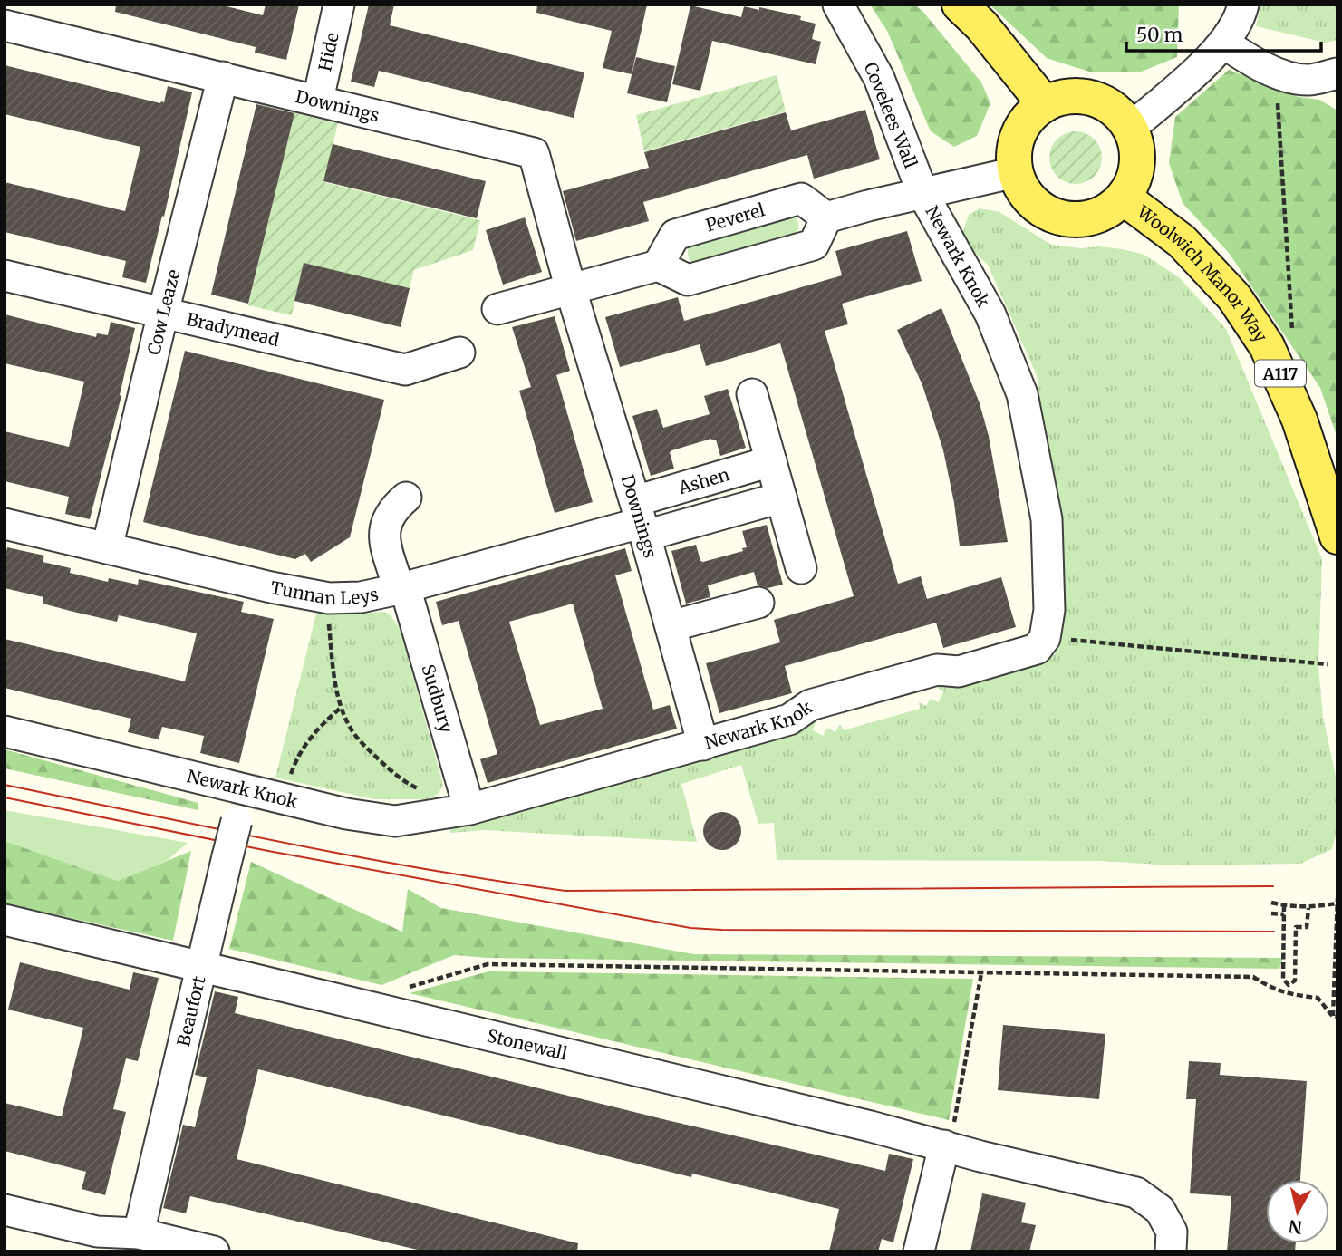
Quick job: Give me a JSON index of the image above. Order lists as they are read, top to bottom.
{
  "streets": {
    "main road": ["Woolwich Manor Way", "A117"],
    "street": [
      "Hide",
      "Downings",
      "Covelees Wall",
      "Peverel",
      "Newark Knok",
      "Cow Leaze",
      "Bradymead",
      "Ashen",
      "Tunnan Leys",
      "Sudbury",
      "Beaufort",
      "Stonewall"
    ]
  },
  "crossings": [
    ["Hide", "Downings"],
    ["Downings", "Newark Knok"],
    ["Downings", "Cow Leaze"],
    ["Downings", "Ashen"],
    ["Downings", "Tunnan Leys"],
    ["Covelees Wall", "Newark Knok"],
    ["Newark Knok", "Sudbury"],
    ["Newark Knok", "Beaufort"],
    ["Cow Leaze", "Bradymead"],
    ["Cow Leaze", "Tunnan Leys"],
    ["Ashen", "Tunnan Leys"],
    ["Tunnan Leys", "Sudbury"],
    ["Beaufort", "Stonewall"]
  ],
  "scale_bar": "50 m",
  "north": "bottom"
}
